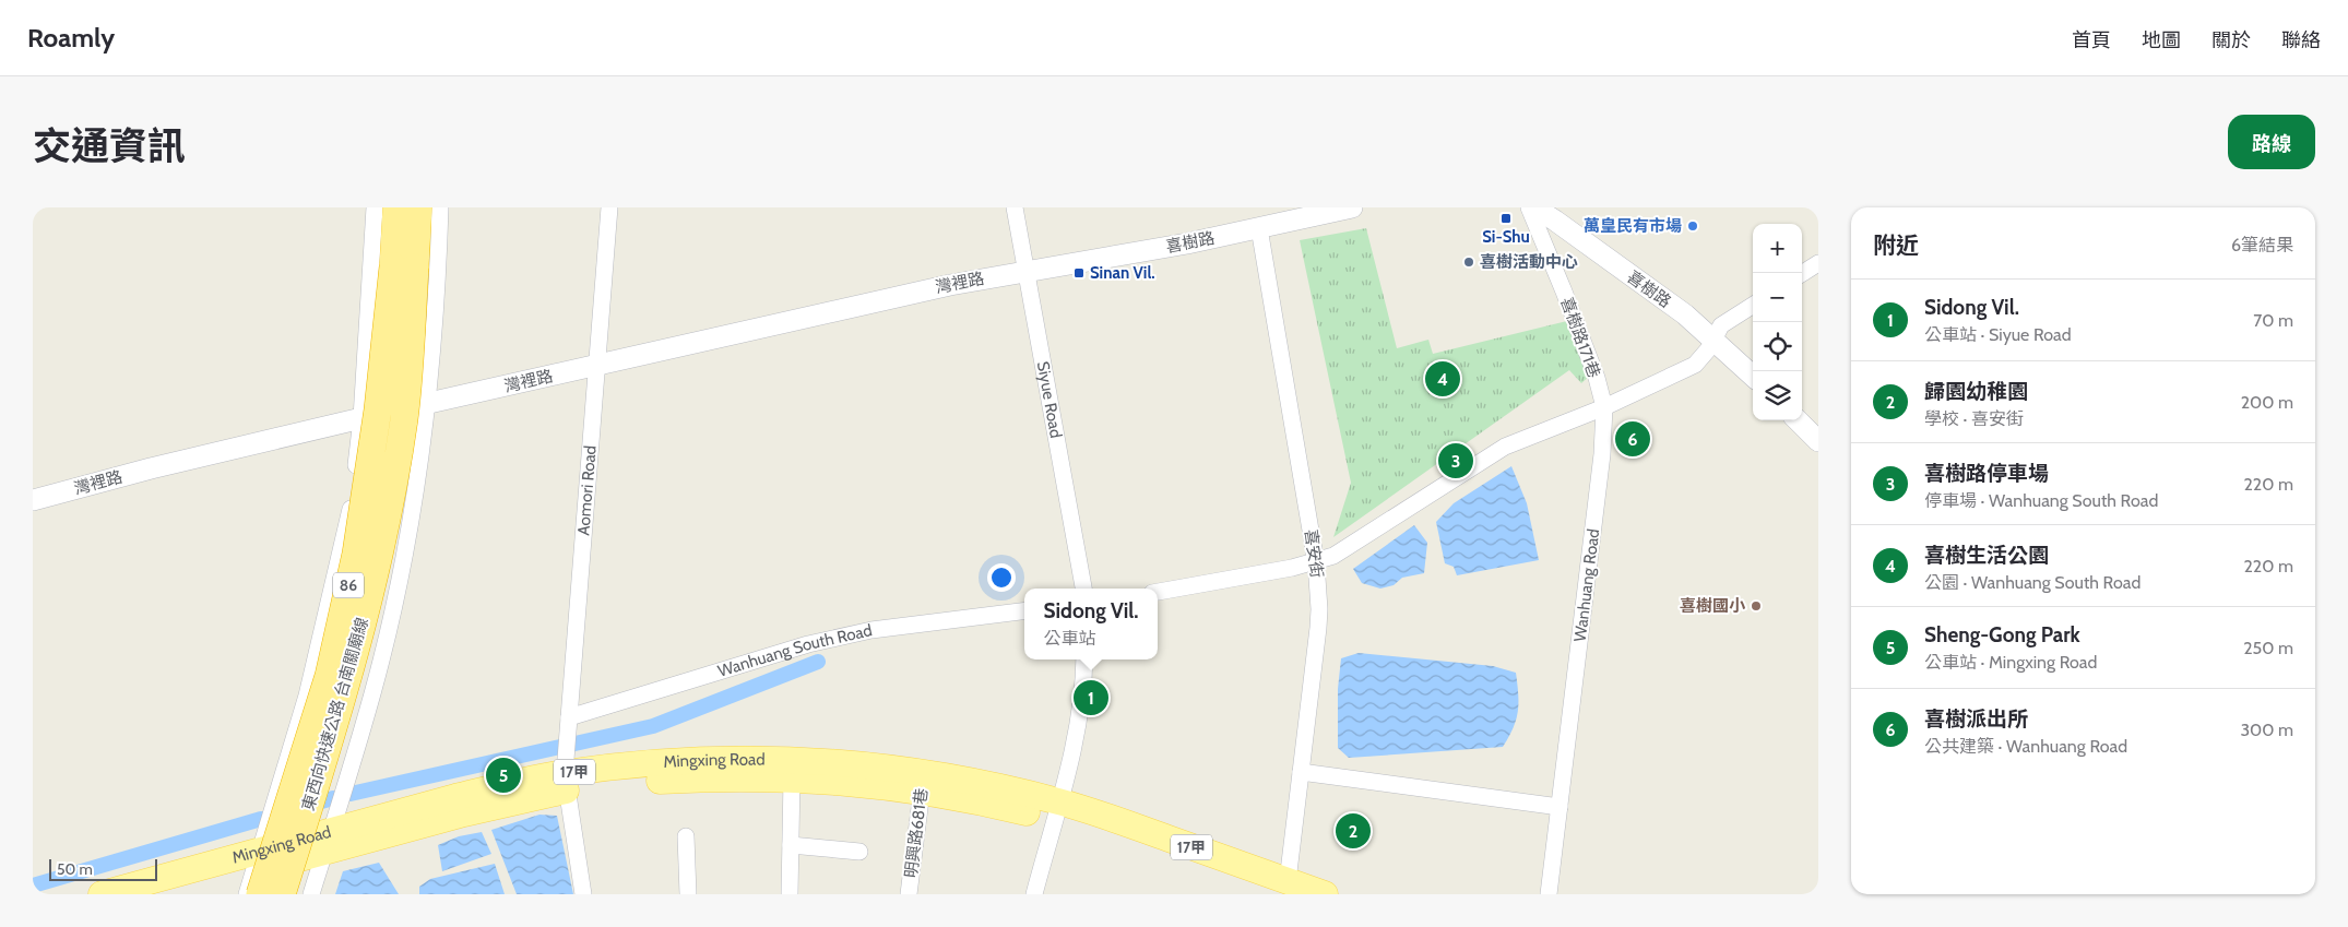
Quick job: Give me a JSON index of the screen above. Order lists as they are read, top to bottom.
{
  "streets": {
    "highway": ["86", "東西向快速公路 台南關廟線"],
    "main road": ["Mingxing Road", "17甲"],
    "street": [
      "喜樹路",
      "灣裡路",
      "喜樹路171巷",
      "Siyue Road",
      "Aomori Road",
      "喜安街",
      "Wanhuang Road",
      "Wanhuang South Road",
      "明興路681巷"
    ]
  },
  "crossings": [
    ["喜樹路", "灣裡路"],
    ["喜樹路", "Siyue Road"],
    ["喜樹路", "喜安街"],
    ["灣裡路", "Siyue Road"],
    ["灣裡路", "Aomori Road"],
    ["喜樹路171巷", "Wanhuang Road"],
    ["Aomori Road", "Wanhuang South Road"],
    ["Aomori Road", "Mingxing Road"],
    ["喜安街", "Mingxing Road"],
    ["東西向快速公路 台南關廟線", "Mingxing Road"],
    ["Mingxing Road", "明興路681巷"]
  ],
  "places": {
    "transit": ["Si-Shu", "Sinan Vil."],
    "other": ["萬皇民有市場", "喜樹活動中心", "喜樹國小"]
  },
  "scale_bar": "50 m",
  "page": {
    "header": "Roamly",
    "nav": [
      "首頁",
      "地圖",
      "關於",
      "聯絡"
    ],
    "title": "交通資訊",
    "buttons": "路線",
    "heading": ["附近", "6筆結果"],
    "map_buttons": ["+", "−"],
    "list": [
      {
        "mark": "1",
        "name": "Sidong Vil.",
        "note": "公車站 · Siyue Road",
        "value": "70 m"
      },
      {
        "mark": "2",
        "name": "歸園幼稚園",
        "note": "學校 · 喜安街",
        "value": "200 m"
      },
      {
        "mark": "3",
        "name": "喜樹路停車場",
        "note": "停車場 · Wanhuang South Road",
        "value": "220 m"
      },
      {
        "mark": "4",
        "name": "喜樹生活公園",
        "note": "公園 · Wanhuang South Road",
        "value": "220 m"
      },
      {
        "mark": "5",
        "name": "Sheng-Gong Park",
        "note": "公車站 · Mingxing Road",
        "value": "250 m"
      },
      {
        "mark": "6",
        "name": "喜樹派出所",
        "note": "公共建築 · Wanhuang Road",
        "value": "300 m"
      }
    ],
    "pins": [
      "4",
      "6",
      "3",
      "1",
      "5",
      "2"
    ],
    "popup": ["Sidong Vil.", "公車站"],
    "scale": "50 m"
  }
}
